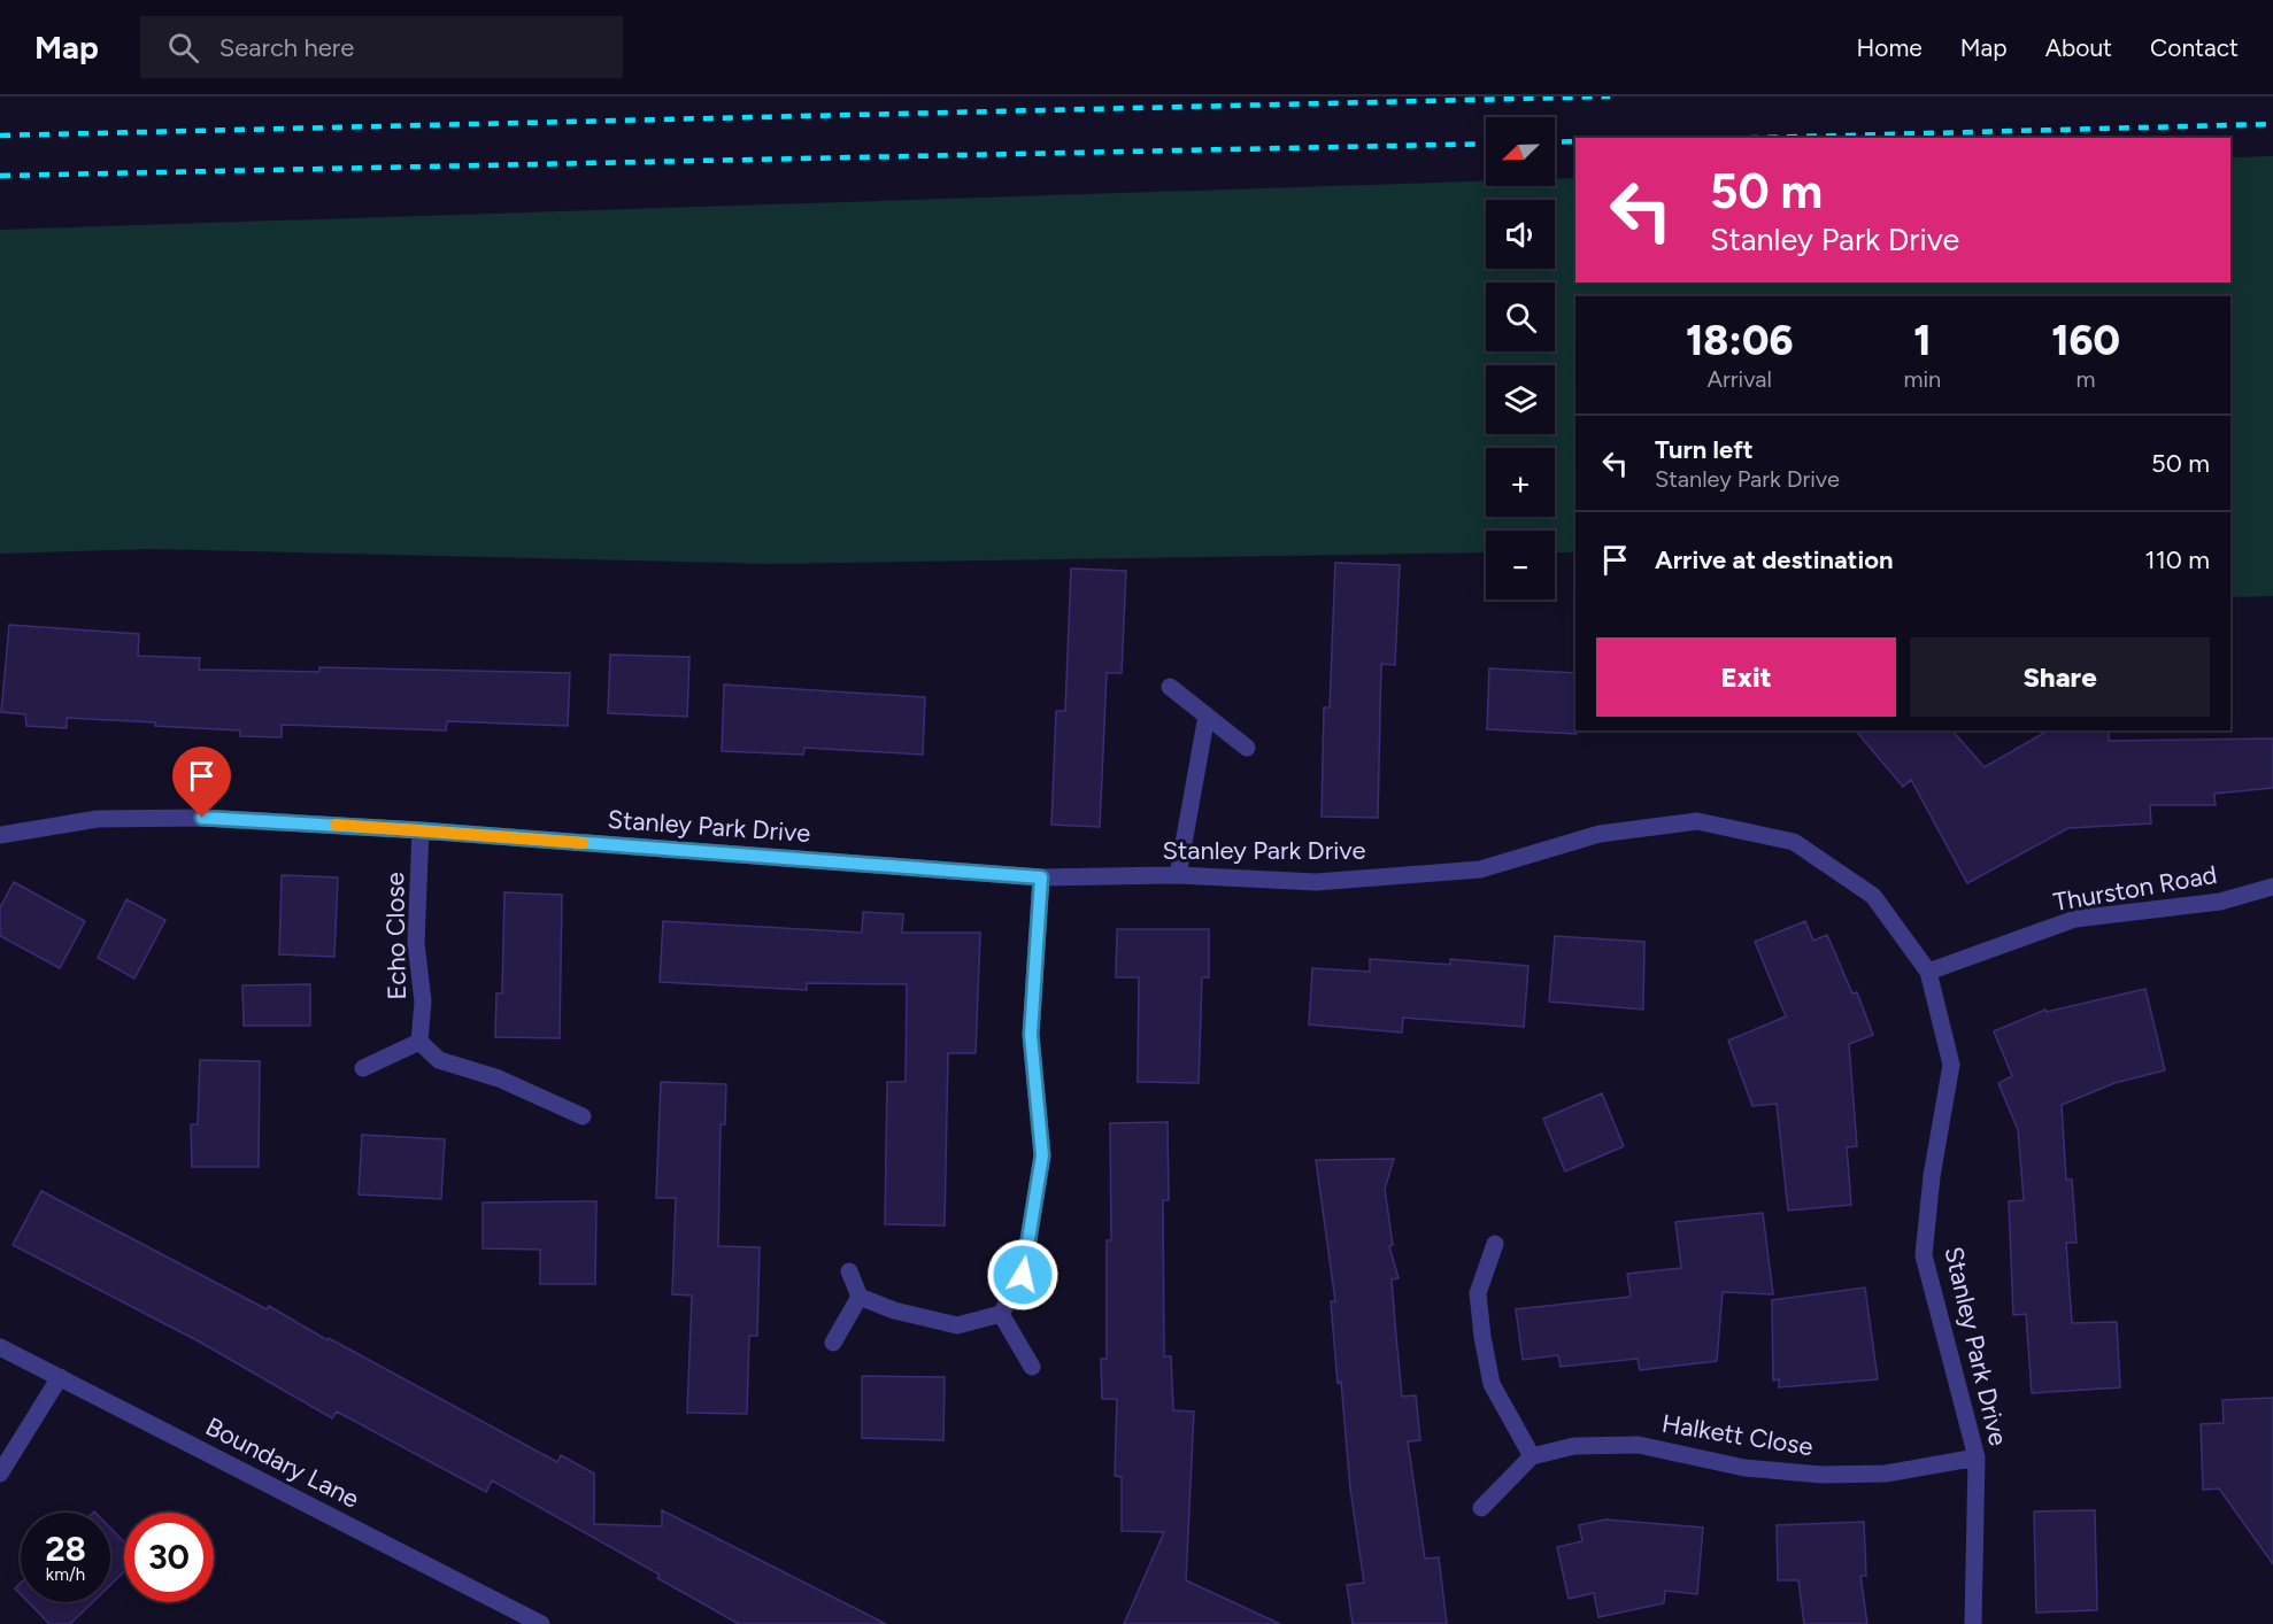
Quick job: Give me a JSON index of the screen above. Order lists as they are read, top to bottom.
{
  "streets": {
    "street": [
      "Stanley Park Drive",
      "Thurston Road",
      "Echo Close",
      "Halkett Close",
      "Boundary Lane"
    ]
  },
  "crossings": [
    ["Stanley Park Drive", "Thurston Road"],
    ["Stanley Park Drive", "Echo Close"],
    ["Stanley Park Drive", "Halkett Close"]
  ],
  "north": "bottom left",
  "page": {
    "header": "Map",
    "search": "Search here",
    "nav": [
      "Home",
      "Map",
      "About",
      "Contact"
    ],
    "map_buttons": ["+", "−"],
    "turn": ["50 m", "Stanley Park Drive"],
    "eta": [
      "18:06",
      "Arrival",
      "1",
      "min",
      "160",
      "m"
    ],
    "list": [
      {
        "name": "Turn left",
        "note": "Stanley Park Drive",
        "value": "50 m"
      },
      {
        "name": "Arrive at destination",
        "value": "110 m"
      }
    ],
    "buttons": ["Exit", "Share"],
    "speed": "28 km/h",
    "limit": "30"
  }
}
